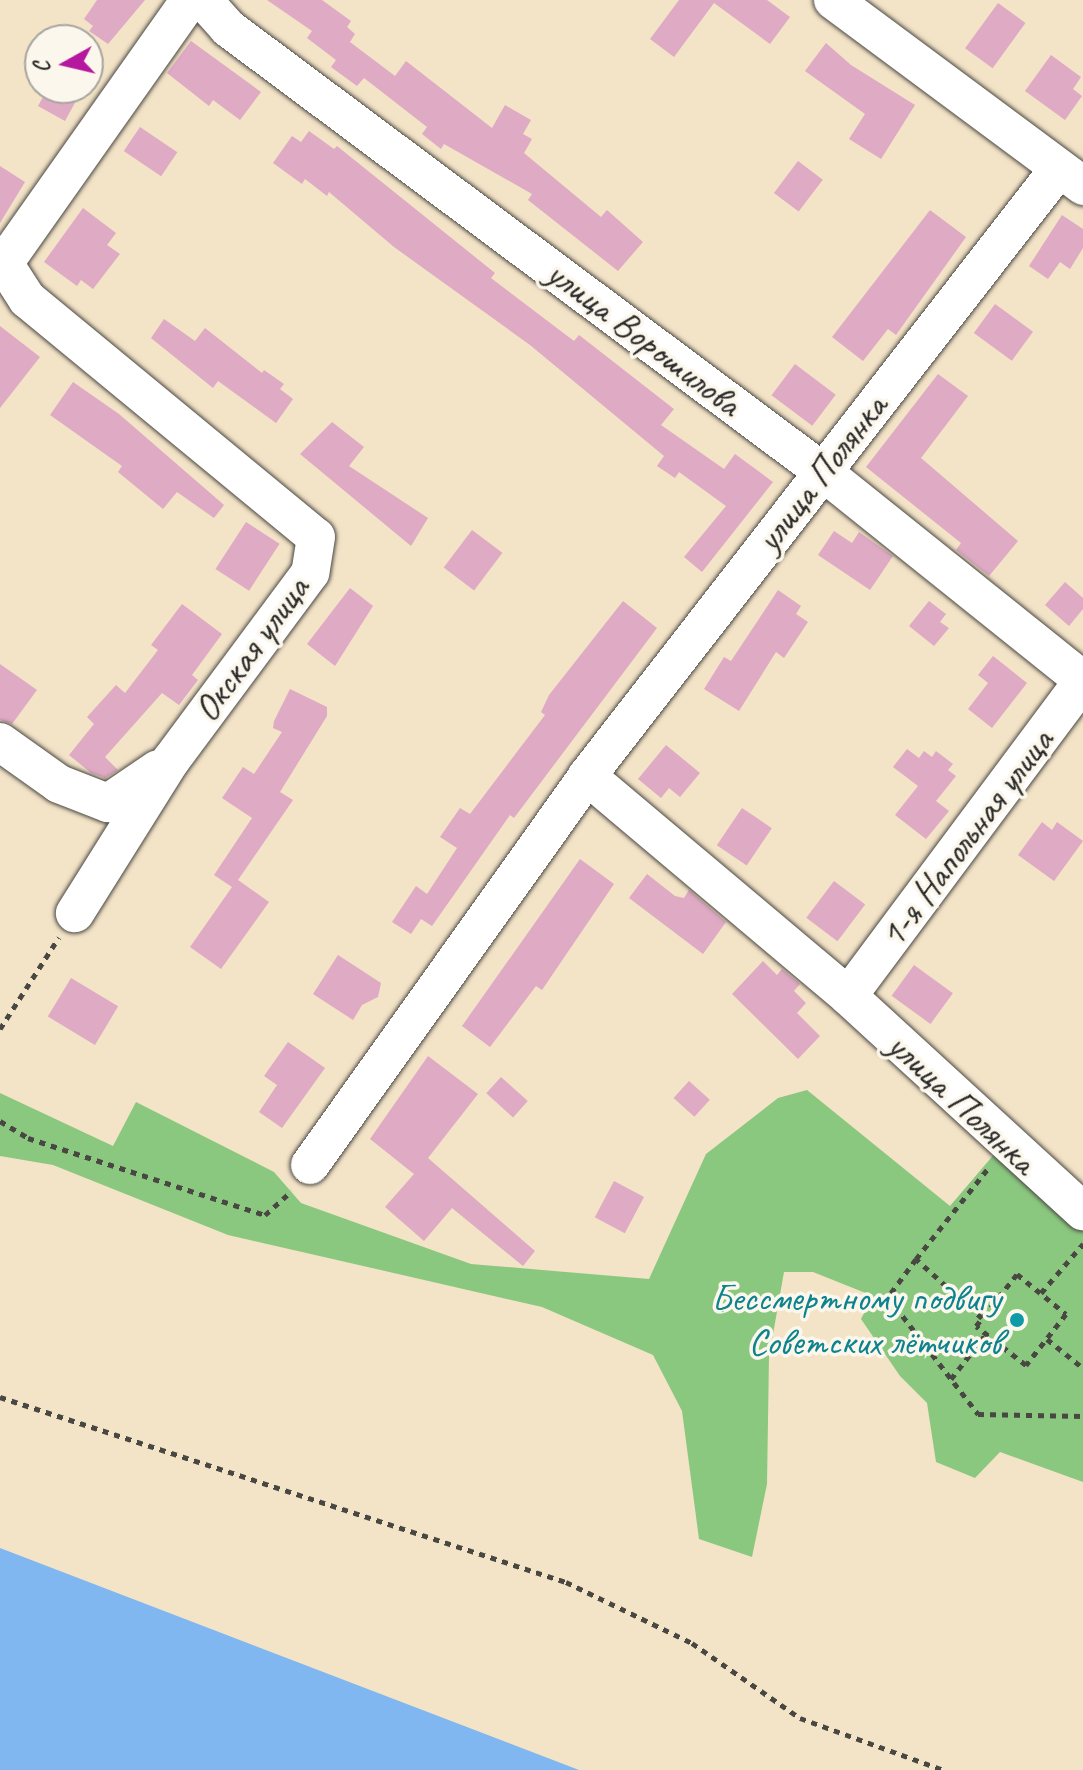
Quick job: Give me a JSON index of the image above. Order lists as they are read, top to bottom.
{
  "streets": {
    "street": [
      "улица Ворошилова",
      "улица Полянка",
      "Окская улица",
      "1-я Напольная улица"
    ]
  },
  "crossings": [
    ["улица Ворошилова", "улица Полянка"],
    ["улица Ворошилова", "1-я Напольная улица"],
    ["улица Полянка", "1-я Напольная улица"]
  ],
  "places": ["Бессмертному подвигу Советских лётчиков"],
  "north": "left"
}
